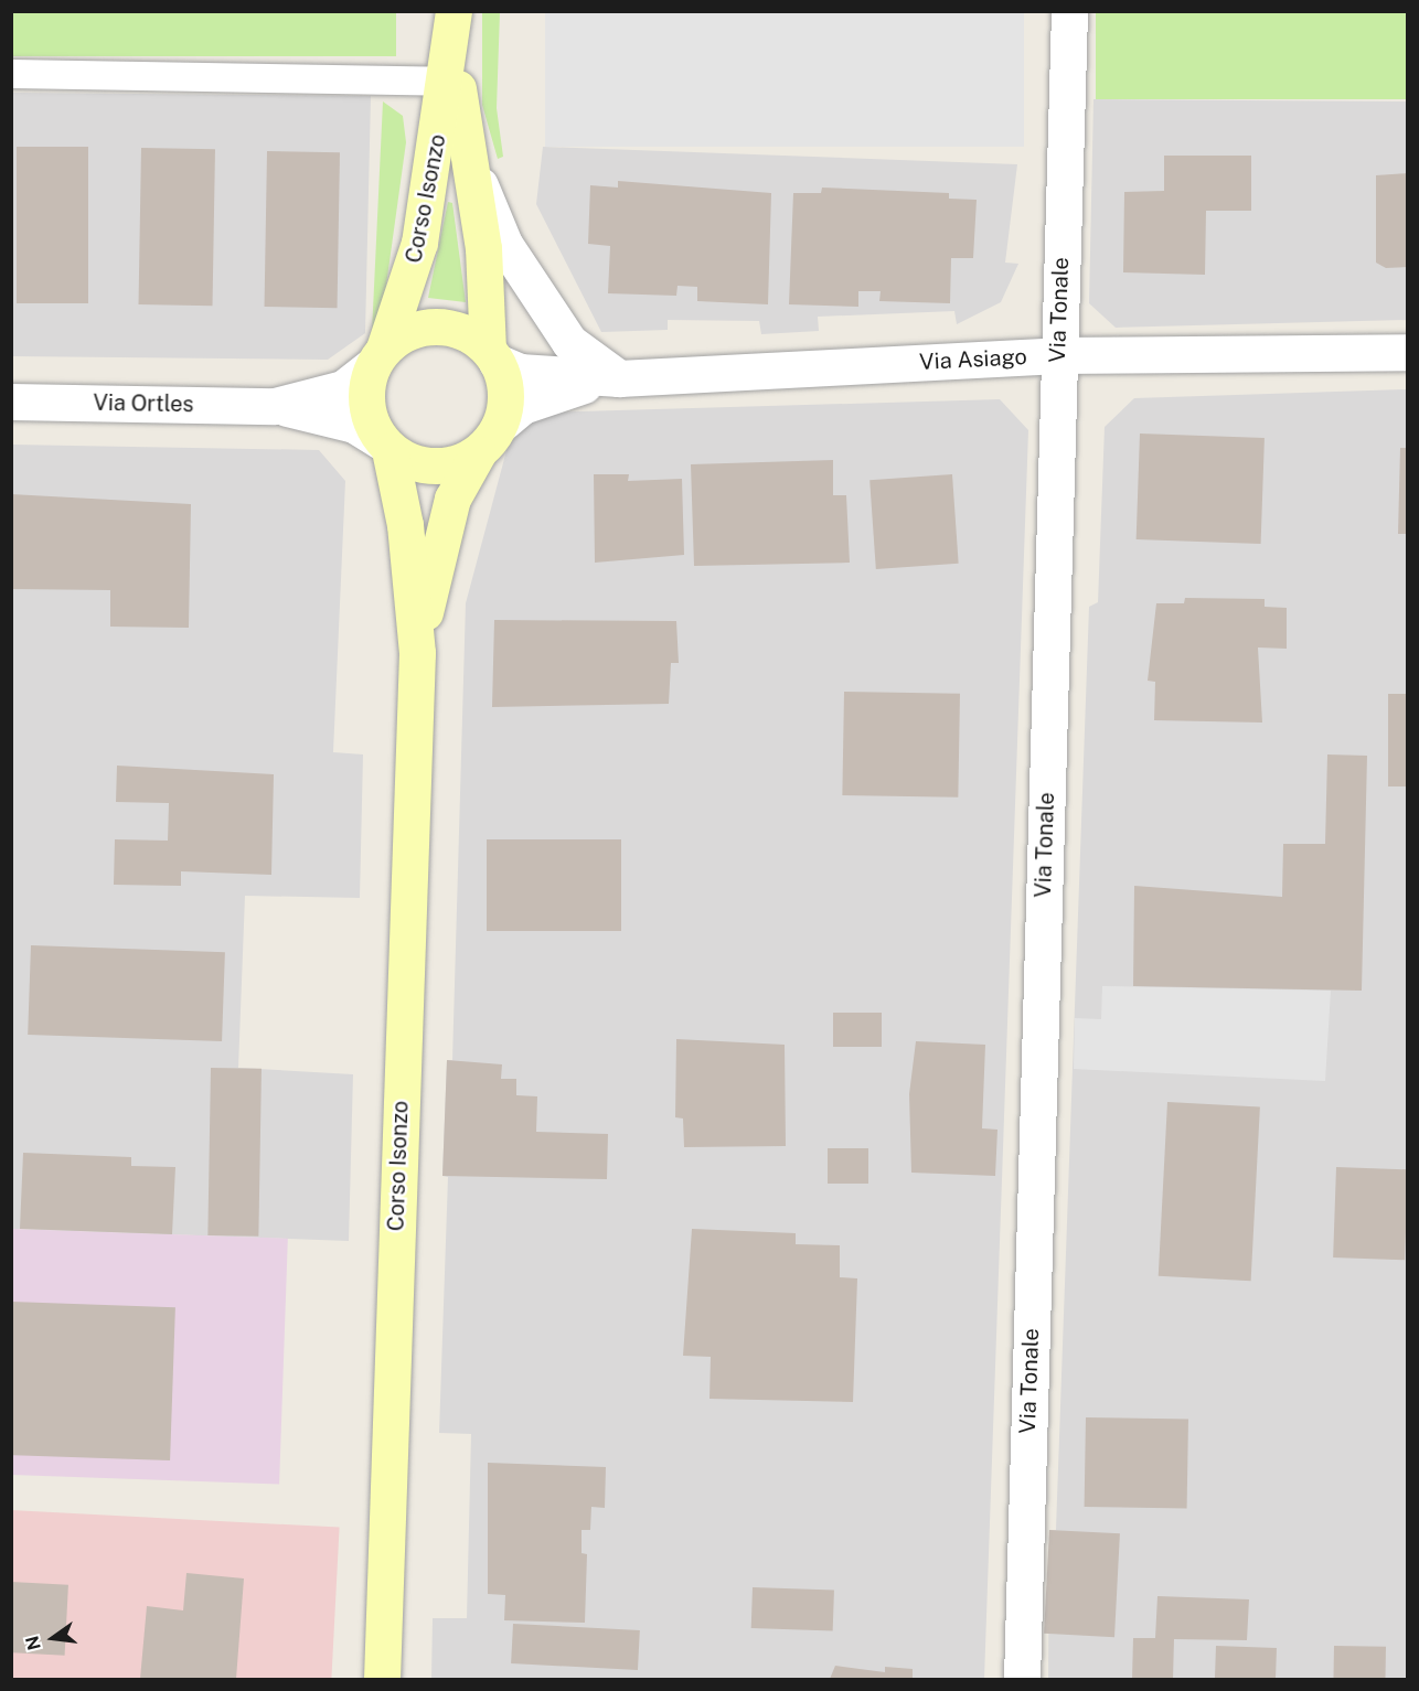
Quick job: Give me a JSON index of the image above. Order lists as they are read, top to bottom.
{
  "streets": {
    "street": [
      "Corso Isonzo",
      "Via Tonale",
      "Via Asiago",
      "Via Ortles"
    ]
  },
  "crossings": [
    ["Corso Isonzo", "Via Asiago"],
    ["Corso Isonzo", "Via Ortles"],
    ["Via Tonale", "Via Asiago"],
    ["Via Asiago", "Via Ortles"]
  ],
  "north": "left"
}
